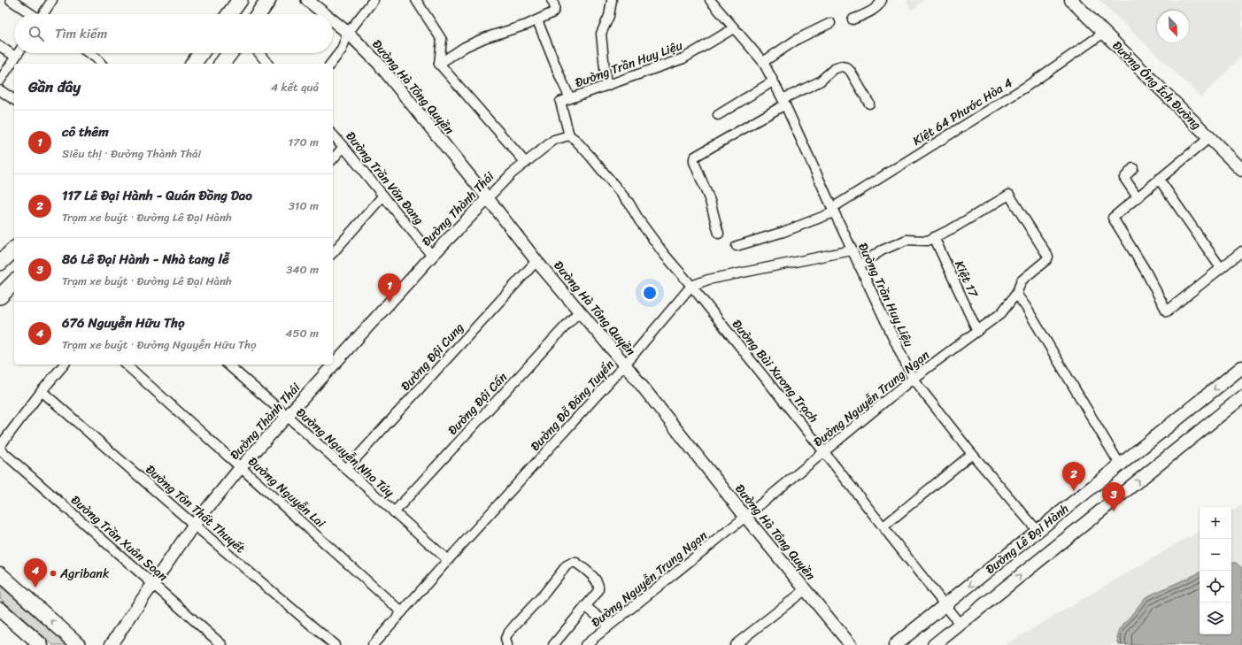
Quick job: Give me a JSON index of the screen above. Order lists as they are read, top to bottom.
{
  "streets": {
    "main road": ["Đường Ông Ích Đường", "Đường Lê Đại Hành"],
    "street": [
      "Đường Trần Huy Liệu",
      "Đường Hà Tông Quyền",
      "Kiệt 64 Phước Hòa 4",
      "Đường Trần Văn Đang",
      "Đường Thành Thái",
      "Kiệt 17",
      "Đường Đội Cung",
      "Đường Bùi Xương Trạch",
      "Đường Nguyễn Trung Ngạn",
      "Đường Đội Cấn",
      "Đường Đỗ Đăng Tuyển",
      "Đường Nguyễn Nho Túy",
      "Đường Nguyễn Lai",
      "Đường Tôn Thất Thuyết",
      "Đường Trần Xuân Soạn"
    ]
  },
  "crossings": [
    ["Đường Trần Huy Liệu", "Kiệt 64 Phước Hòa 4"],
    ["Đường Trần Huy Liệu", "Đường Thành Thái"],
    ["Đường Trần Huy Liệu", "Đường Bùi Xương Trạch"],
    ["Đường Trần Huy Liệu", "Đường Nguyễn Trung Ngạn"],
    ["Đường Trần Huy Liệu", "Đường Lê Đại Hành"],
    ["Đường Ông Ích Đường", "Kiệt 64 Phước Hòa 4"],
    ["Đường Hà Tông Quyền", "Đường Thành Thái"],
    ["Đường Hà Tông Quyền", "Đường Đội Cung"],
    ["Đường Hà Tông Quyền", "Đường Nguyễn Trung Ngạn"],
    ["Đường Hà Tông Quyền", "Đường Đội Cấn"],
    ["Đường Hà Tông Quyền", "Đường Đỗ Đăng Tuyển"],
    ["Đường Trần Văn Đang", "Đường Thành Thái"],
    ["Đường Thành Thái", "Đường Bùi Xương Trạch"],
    ["Đường Thành Thái", "Đường Nguyễn Nho Túy"],
    ["Đường Thành Thái", "Đường Nguyễn Lai"],
    ["Đường Thành Thái", "Đường Tôn Thất Thuyết"],
    ["Đường Thành Thái", "Đường Trần Xuân Soạn"],
    ["Kiệt 17", "Đường Nguyễn Trung Ngạn"],
    ["Đường Đội Cung", "Đường Nguyễn Nho Túy"],
    ["Đường Bùi Xương Trạch", "Đường Nguyễn Trung Ngạn"],
    ["Đường Bùi Xương Trạch", "Đường Đỗ Đăng Tuyển"],
    ["Đường Bùi Xương Trạch", "Đường Lê Đại Hành"],
    ["Đường Đội Cấn", "Đường Nguyễn Nho Túy"],
    ["Đường Đỗ Đăng Tuyển", "Đường Nguyễn Nho Túy"],
    ["Đường Đỗ Đăng Tuyển", "Đường Nguyễn Lai"]
  ],
  "places": ["Agribank"],
  "north": "bottom right",
  "page": {
    "search": "Tìm kiếm",
    "heading": ["Gần đây", "4 kết quả"],
    "list": [
      {
        "mark": "1",
        "name": "cô thêm",
        "note": "Siêu thị · Đường Thành Thái",
        "value": "170 m"
      },
      {
        "mark": "2",
        "name": "117 Lê Đại Hành - Quán Đồng Dao",
        "note": "Trạm xe buýt · Đường Lê Đại Hành",
        "value": "310 m"
      },
      {
        "mark": "3",
        "name": "86 Lê Đại Hành - Nhà tang lễ",
        "note": "Trạm xe buýt · Đường Lê Đại Hành",
        "value": "340 m"
      },
      {
        "mark": "4",
        "name": "676 Nguyễn Hữu Thọ",
        "note": "Trạm xe buýt · Đường Nguyễn Hữu Thọ",
        "value": "450 m"
      }
    ],
    "pins": [
      "1",
      "2",
      "3",
      "4"
    ],
    "map_buttons": ["+", "−"]
  }
}
